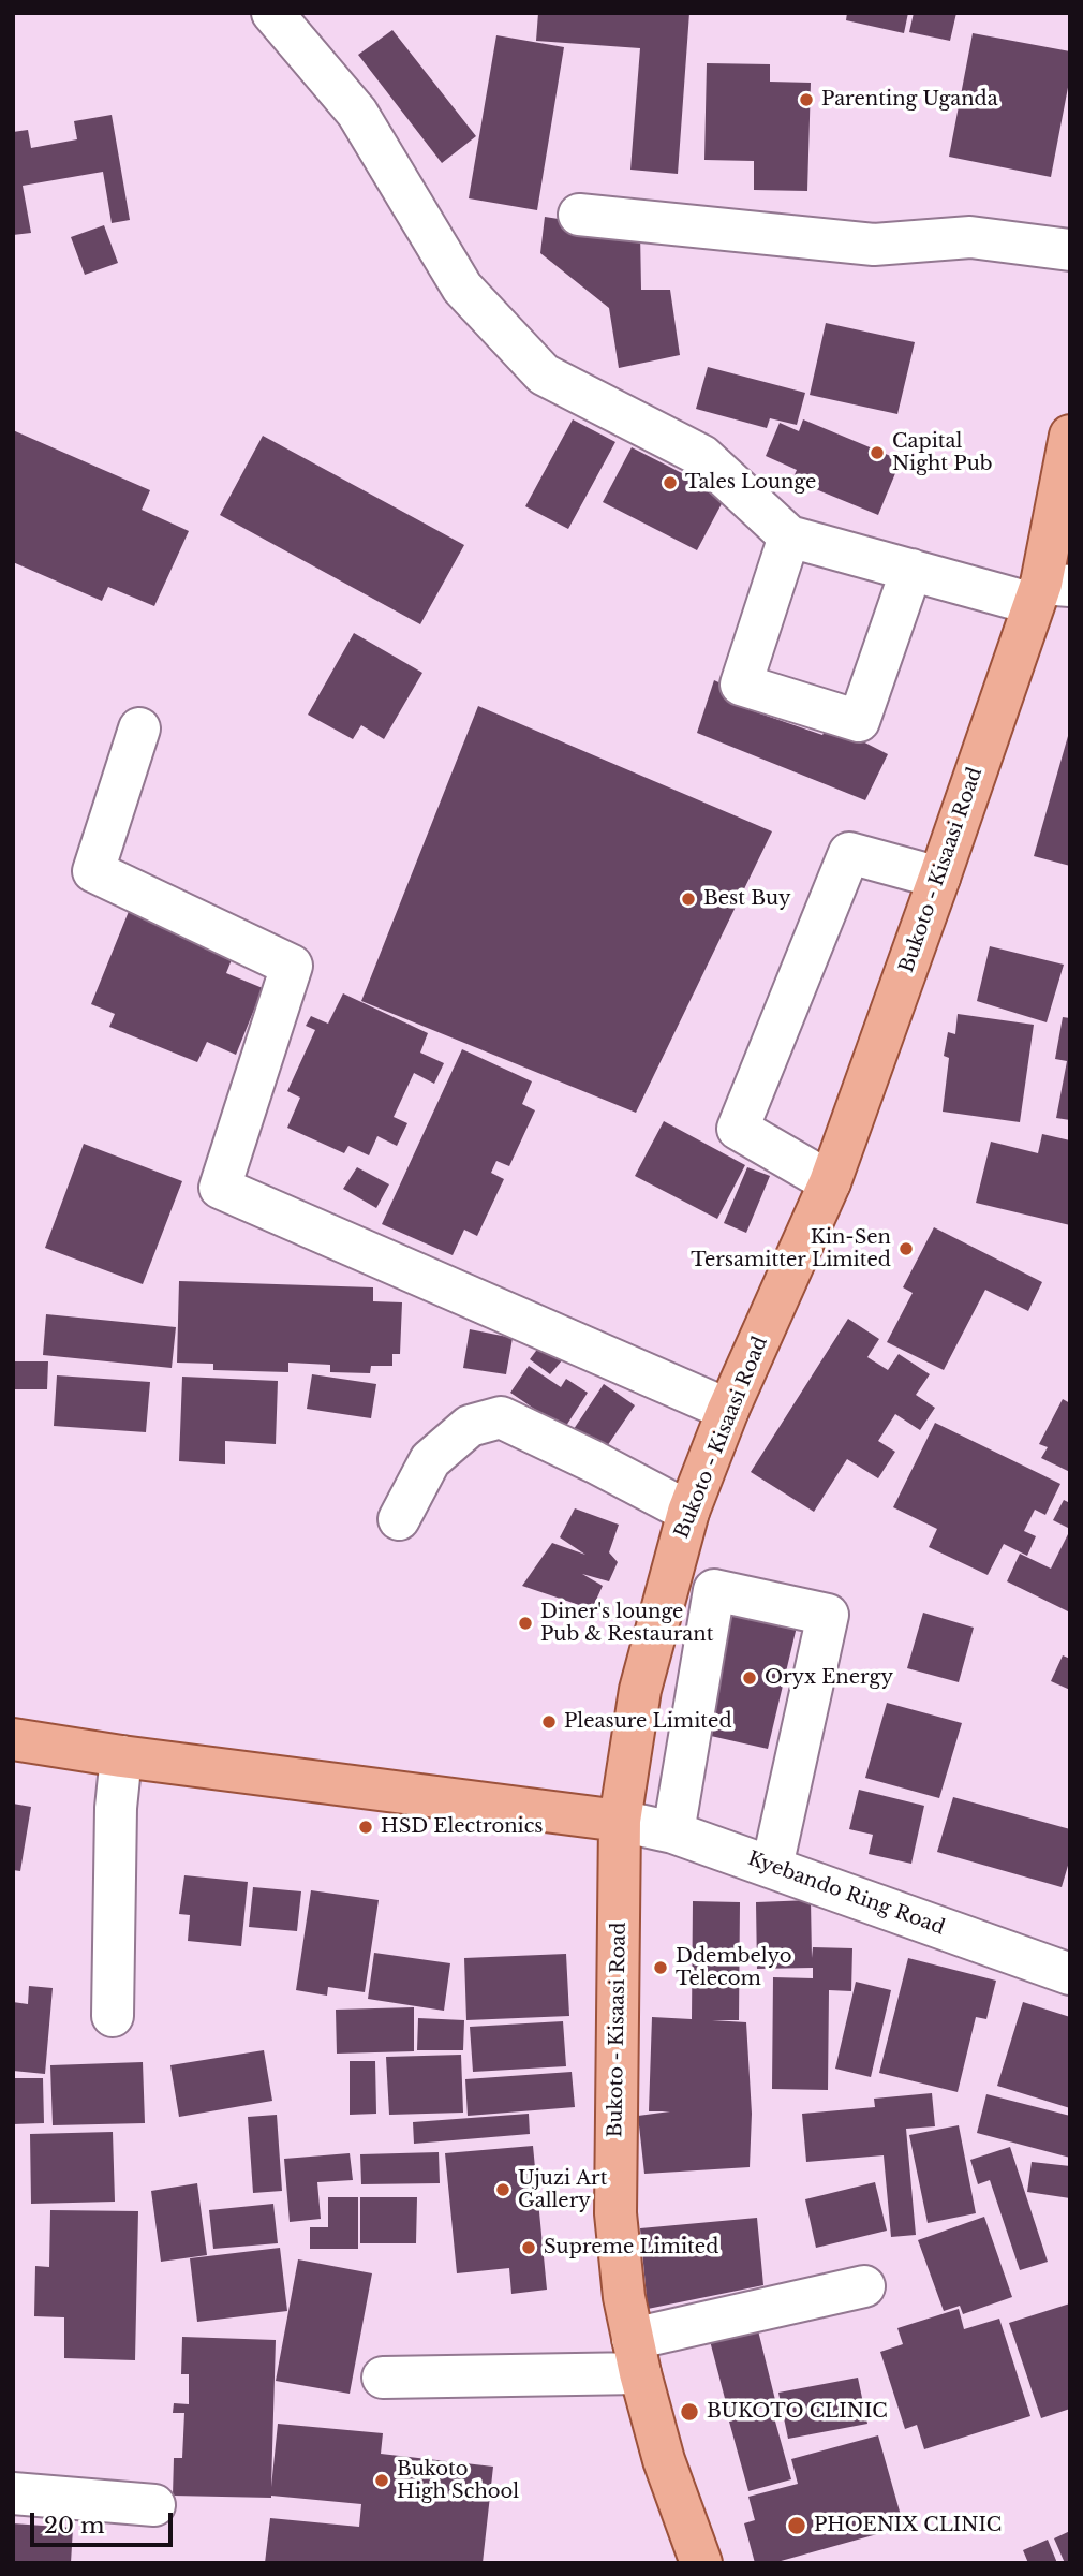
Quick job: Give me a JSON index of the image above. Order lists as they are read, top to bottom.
{
  "streets": {
    "main road": ["Bukoto - Kisaasi Road"],
    "street": ["Kyebando Ring Road"]
  },
  "crossings": [
    ["Bukoto - Kisaasi Road", "Kyebando Ring Road"]
  ],
  "places": [
    "Parenting Uganda",
    "Capital Night Pub",
    "Tales Lounge",
    "Best Buy",
    "Kin-Sen Tersamitter Limited",
    "Diner's lounge Pub & Restaurant",
    "Oryx Energy",
    "Pleasure Limited",
    "HSD Electronics",
    "Ddembelyo Telecom",
    "Ujuzi Art Gallery",
    "Supreme Limited",
    "BUKOTO CLINIC",
    "Bukoto High School",
    "PHOENIX CLINIC"
  ],
  "scale_bar": "20 m"
}
